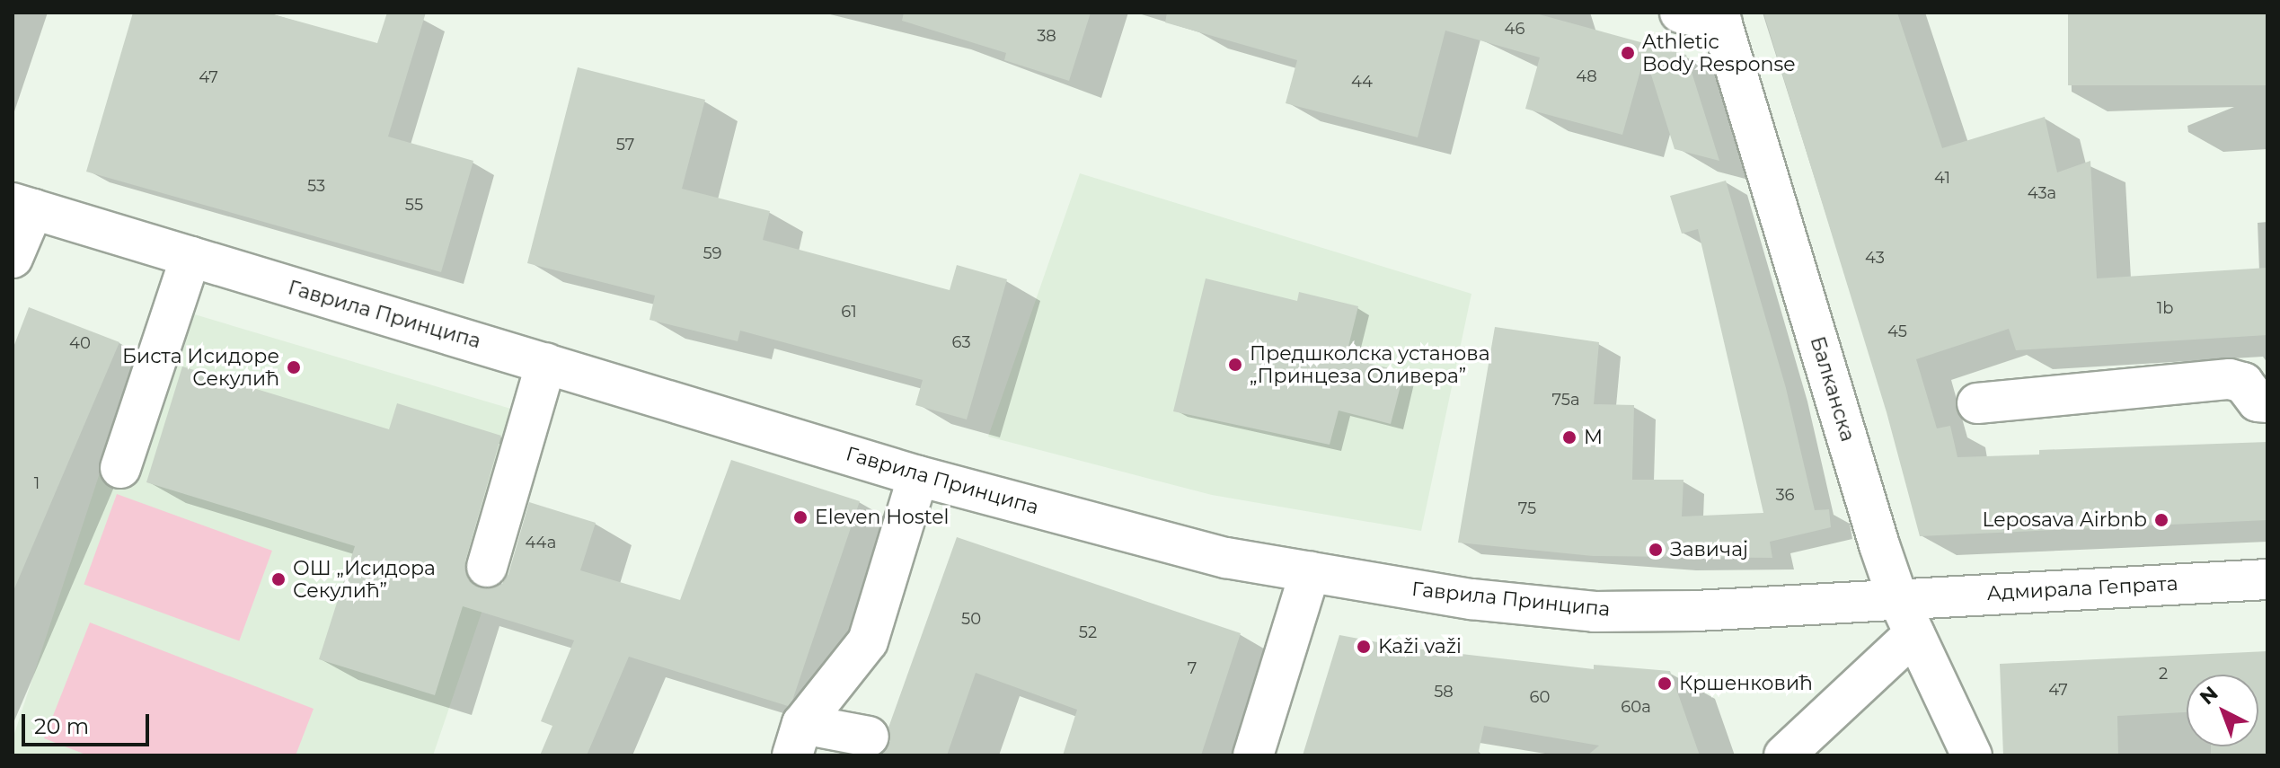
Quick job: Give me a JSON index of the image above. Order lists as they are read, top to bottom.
{
  "streets": {
    "street": ["Гаврила Принципа", "Балканска", "Адмирала Гепрата"]
  },
  "crossings": [
    ["Гаврила Принципа", "Балканска"],
    ["Гаврила Принципа", "Адмирала Гепрата"],
    ["Балканска", "Адмирала Гепрата"]
  ],
  "places": [
    "Athletic Body Response",
    "Предшколска установа „Принцеза Оливера”",
    "Биста Исидоре Секулић",
    "M",
    "Eleven Hostel",
    "Leposava Airbnb",
    "Завичај",
    "ОШ „Исидора Секулић”",
    "Kaži važi",
    "Кршенковић"
  ],
  "house_numbers": [
    "46",
    "38",
    "48",
    "47",
    "44",
    "57",
    "41",
    "53",
    "43a",
    "55",
    "59",
    "43",
    "1b",
    "61",
    "45",
    "63",
    "40",
    "75a",
    "1",
    "36",
    "75",
    "44a",
    "50",
    "52",
    "7",
    "2",
    "47",
    "58",
    "60",
    "60a"
  ],
  "scale_bar": "20 m",
  "north": "top left"
}
